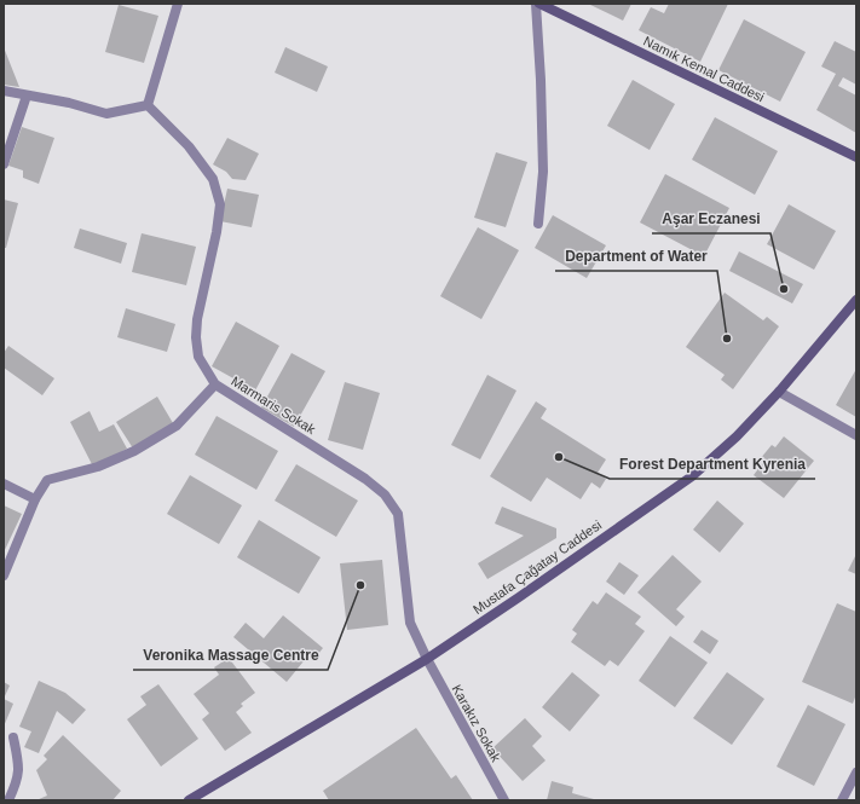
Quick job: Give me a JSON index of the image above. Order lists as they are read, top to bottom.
{
  "streets": {
    "main road": ["Namık Kemal Caddesi", "Mustafa Çağatay Caddesi"],
    "street": ["Marmaris Sokak", "Karakız Sokak"]
  },
  "crossings": [
    ["Marmaris Sokak", "Mustafa Çağatay Caddesi"],
    ["Marmaris Sokak", "Karakız Sokak"],
    ["Mustafa Çağatay Caddesi", "Karakız Sokak"]
  ],
  "places": [
    "Aşar Eczanesi",
    "Department of Water",
    "Forest Department Kyrenia",
    "Veronika Massage Centre"
  ]
}
